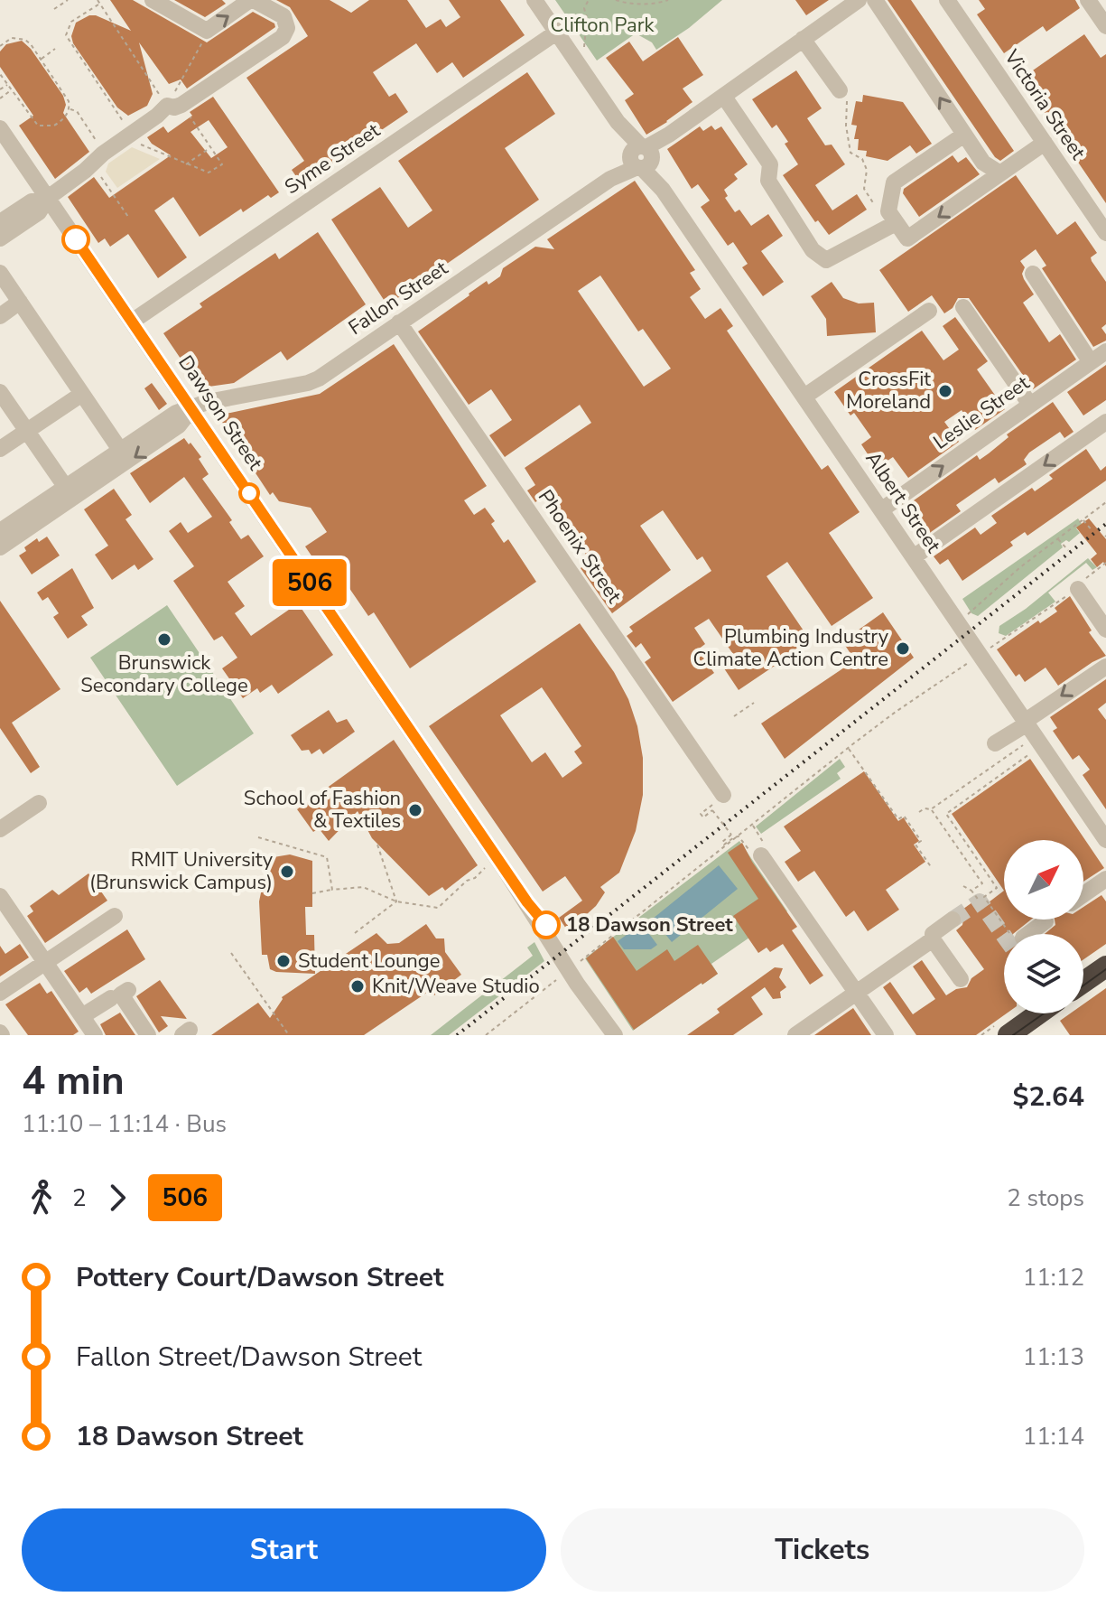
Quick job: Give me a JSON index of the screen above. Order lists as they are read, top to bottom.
{
  "streets": {
    "street": [
      "Victoria Street",
      "Syme Street",
      "Fallon Street",
      "Dawson Street",
      "Leslie Street",
      "Albert Street",
      "Phoenix Street"
    ]
  },
  "crossings": [
    ["Syme Street", "Dawson Street"],
    ["Syme Street", "Albert Street"],
    ["Fallon Street", "Dawson Street"],
    ["Fallon Street", "Albert Street"],
    ["Fallon Street", "Phoenix Street"],
    ["Leslie Street", "Albert Street"]
  ],
  "parks": ["Clifton Park"],
  "places": [
    "CrossFit Moreland",
    "Brunswick Secondary College",
    "Plumbing Industry Climate Action Centre",
    "School of Fashion & Textiles",
    "RMIT University (Brunswick Campus)",
    "18 Dawson Street",
    "Student Lounge",
    "Knit/Weave Studio"
  ],
  "lines": ["bus line 506"],
  "north": "top right",
  "page": {
    "on_map": "506",
    "heading": ["4 min", "11:10 – 11:14 · Bus", "$2.64"],
    "legs": ["2", "506", "2 stops"],
    "list": [
      {
        "name": "Pottery Court/Dawson Street",
        "value": "11:12"
      },
      {
        "name": "Fallon Street/Dawson Street",
        "value": "11:13"
      },
      {
        "name": "18 Dawson Street",
        "value": "11:14"
      }
    ],
    "buttons": ["Start", "Tickets"]
  }
}
